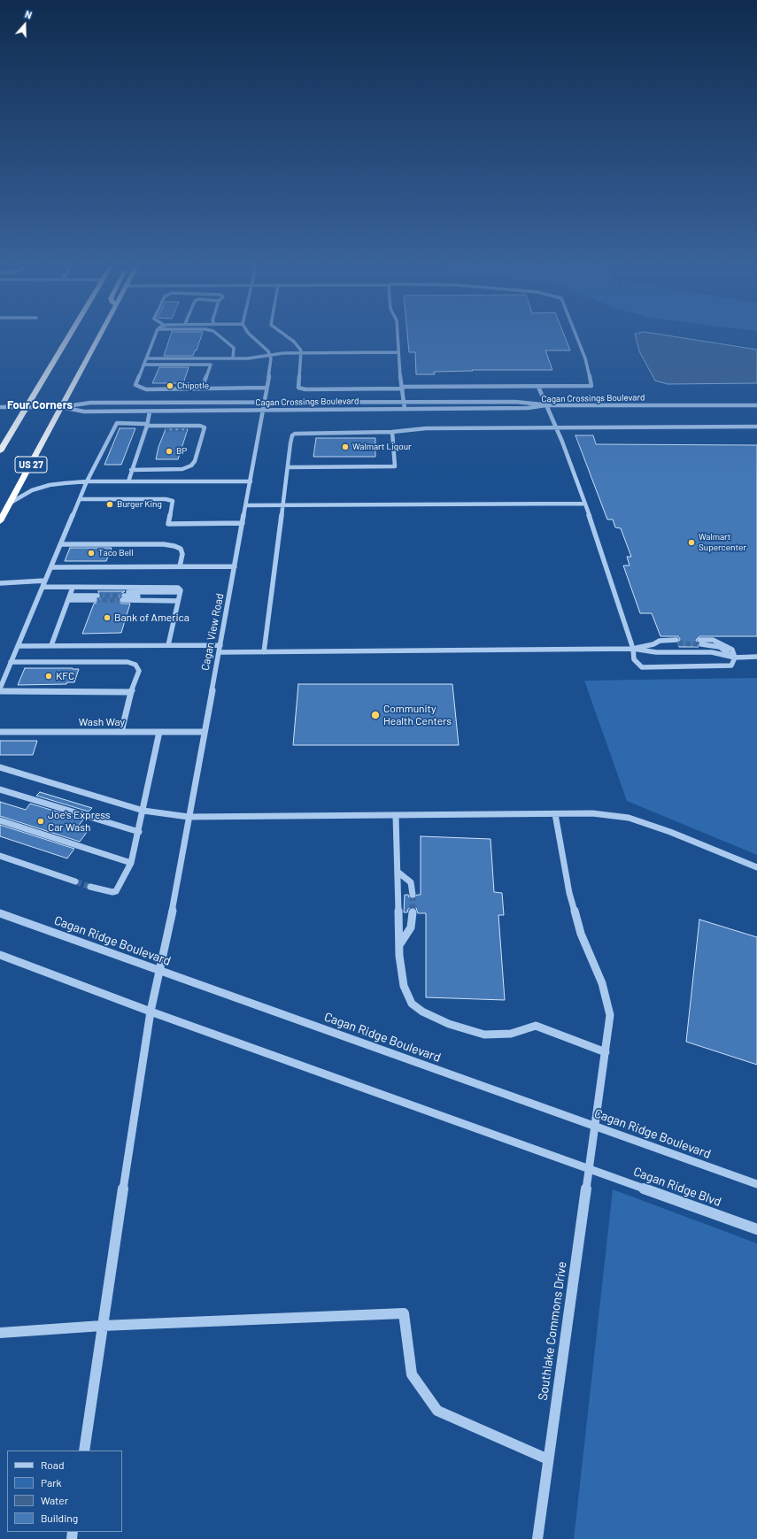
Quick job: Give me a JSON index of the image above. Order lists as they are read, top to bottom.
{
  "streets": {
    "highway": ["US 27"],
    "street": [
      "Cagan Crossings Boulevard",
      "Cagan View Road",
      "Wash Way",
      "Cagan Ridge Boulevard",
      "Cagan Ridge Blvd",
      "Southlake Commons Drive"
    ]
  },
  "crossings": [
    ["Cagan Crossings Boulevard", "US 27"],
    ["Cagan Crossings Boulevard", "Cagan View Road"],
    ["Cagan View Road", "Wash Way"],
    ["Cagan View Road", "Cagan Ridge Boulevard"],
    ["Cagan Ridge Boulevard", "Southlake Commons Drive"],
    ["Cagan Ridge Blvd", "Southlake Commons Drive"]
  ],
  "districts": ["Four Corners"],
  "places": [
    "Chipotle",
    "Walmart Liqour",
    "BP",
    "Burger King",
    "Walmart Supercenter",
    "Taco Bell",
    "Bank of America",
    "KFC",
    "Community Health Centers",
    "Joe's Express Car Wash"
  ],
  "legend": [
    "Road",
    "Park",
    "Water",
    "Building"
  ],
  "north": "top"
}
